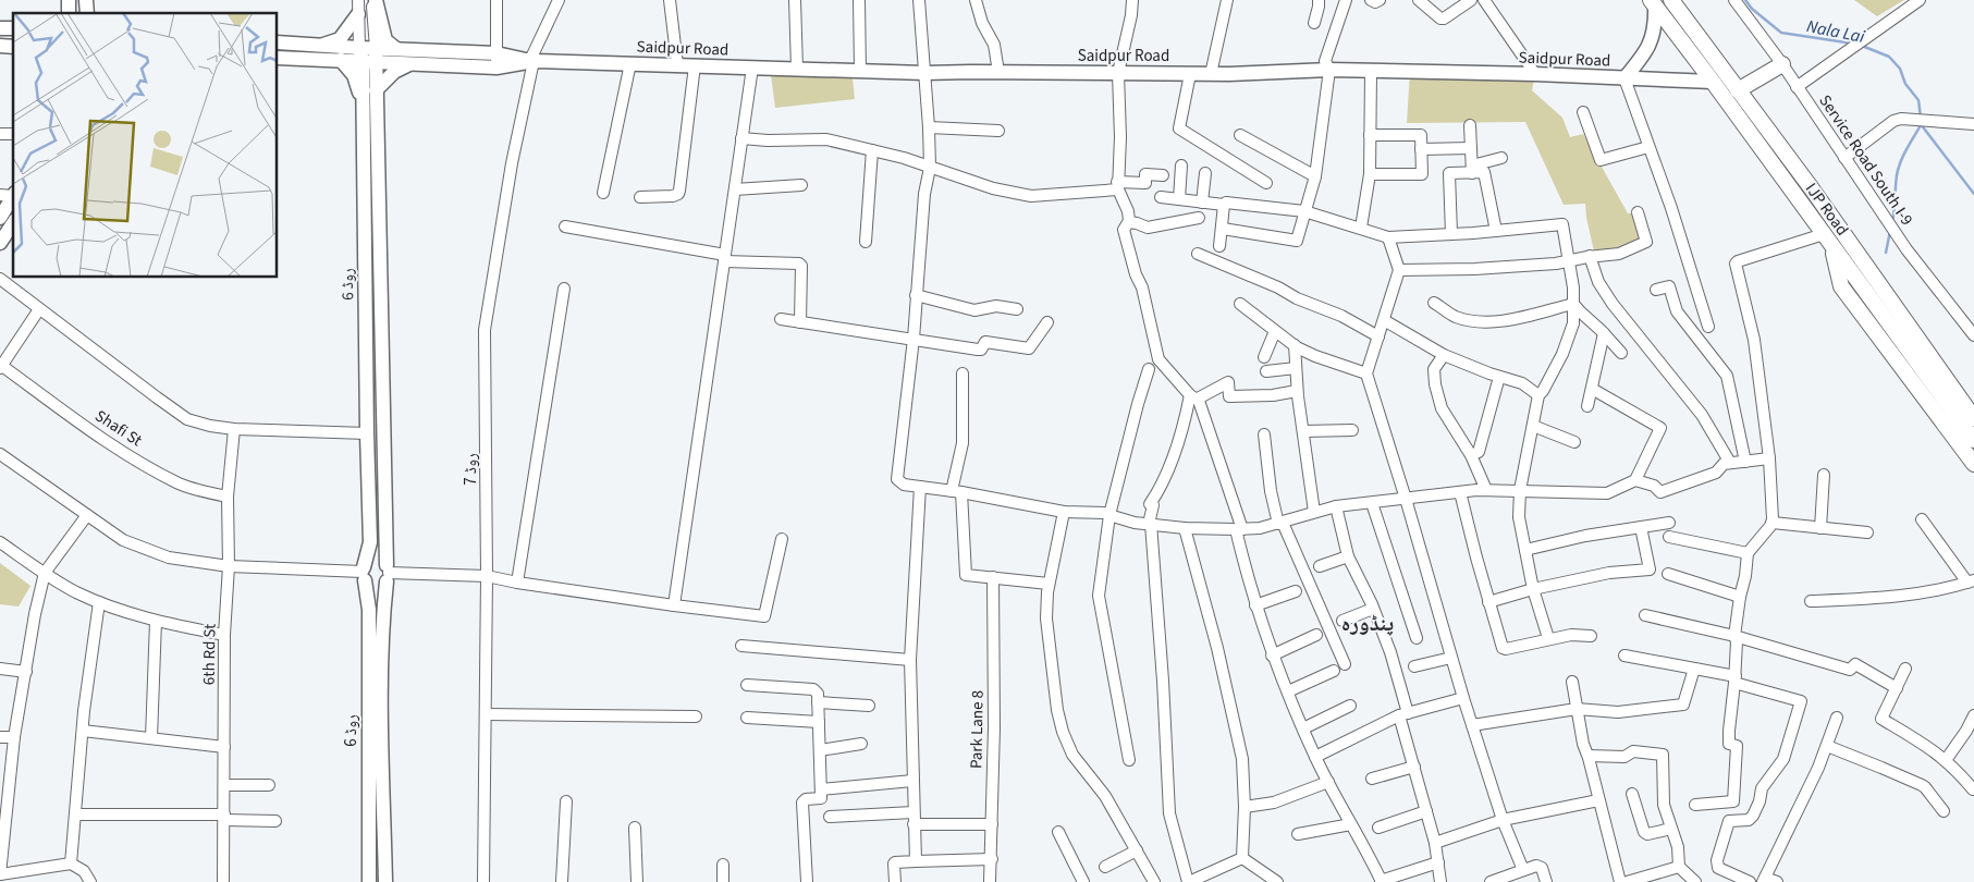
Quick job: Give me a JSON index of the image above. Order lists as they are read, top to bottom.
{
  "streets": {
    "highway": ["IJP Road"],
    "main road": ["Saidpur Road", "روڈ 6"],
    "street": [
      "Service Road South I-9",
      "Shafi St",
      "روڈ 7",
      "6th Rd St",
      "Park Lane 8"
    ]
  },
  "crossings": [
    ["Saidpur Road", "IJP Road"],
    ["Saidpur Road", "روڈ 6"],
    ["Saidpur Road", "روڈ 7"],
    ["Shafi St", "6th Rd St"]
  ],
  "districts": ["پنڈورہ"],
  "water": ["Nala Lai"]
}
